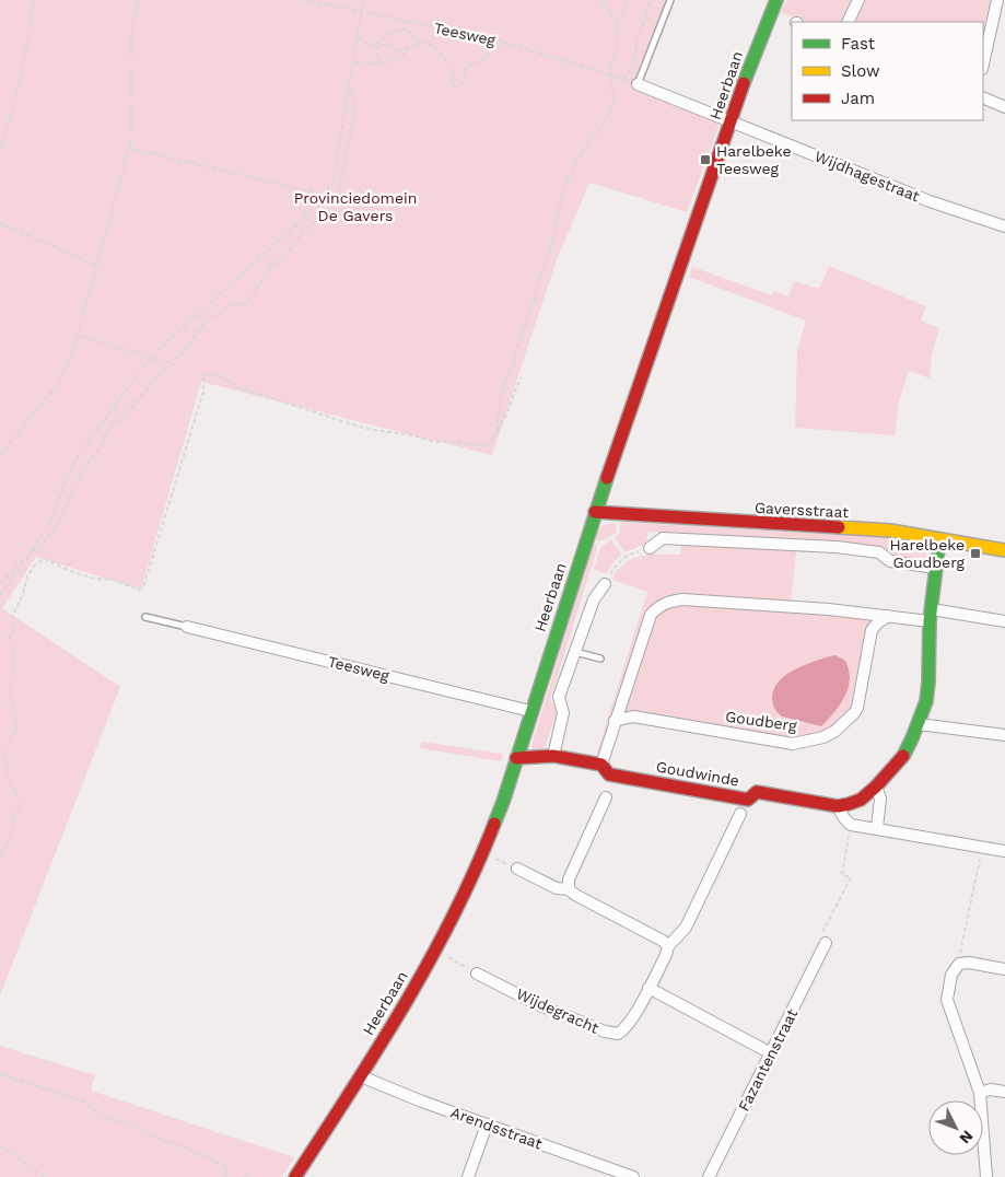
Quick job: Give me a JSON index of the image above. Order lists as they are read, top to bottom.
{
  "streets": {
    "street": [
      "Teesweg",
      "Heerbaan",
      "Wijdhagestraat",
      "Gaversstraat",
      "Goudberg",
      "Goudwinde",
      "Wijdegracht",
      "Fazantenstraat",
      "Arendsstraat"
    ]
  },
  "crossings": [
    ["Teesweg", "Heerbaan"],
    ["Heerbaan", "Wijdhagestraat"],
    ["Heerbaan", "Gaversstraat"],
    ["Heerbaan", "Goudwinde"],
    ["Heerbaan", "Arendsstraat"]
  ],
  "parks": ["Provinciedomein De Gavers"],
  "places": {
    "transit": ["Harelbeke Teesweg", "Harelbeke Goudberg"]
  },
  "legend": ["Fast", "Slow", "Jam"],
  "north": "bottom right"
}
